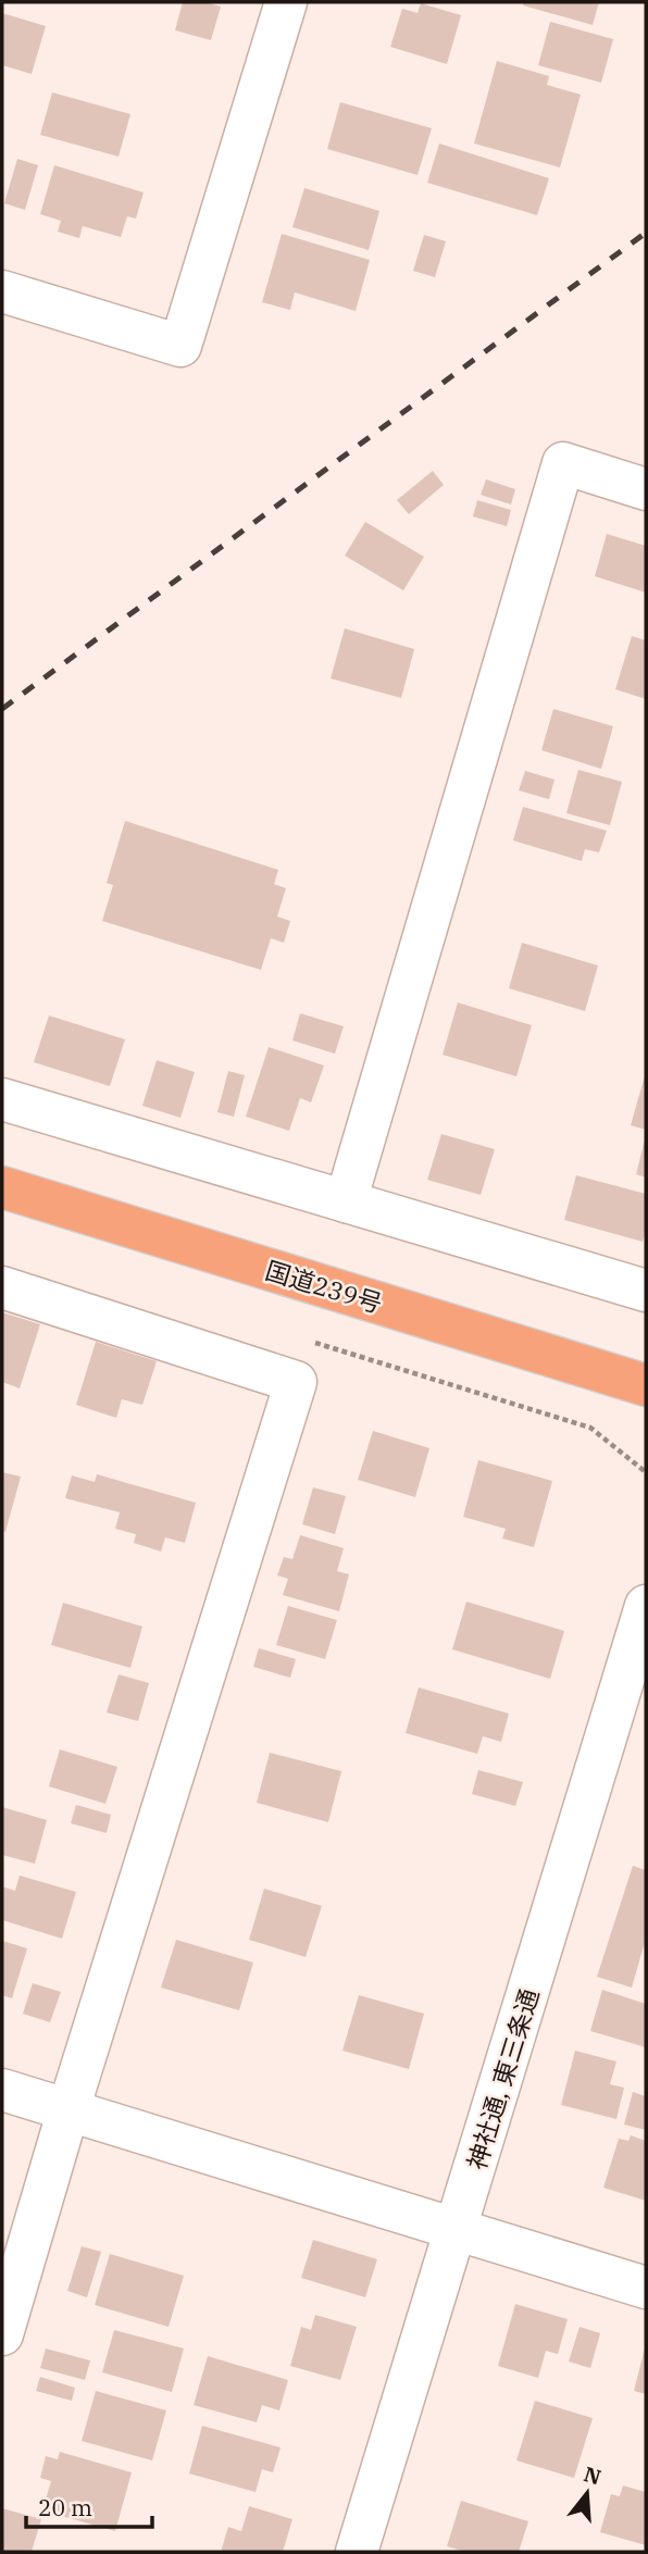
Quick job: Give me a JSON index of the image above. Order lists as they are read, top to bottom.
{
  "streets": {
    "highway": ["国道239号"],
    "street": ["神社通, 東三条通"]
  },
  "scale_bar": "20 m",
  "north": "top"
}
